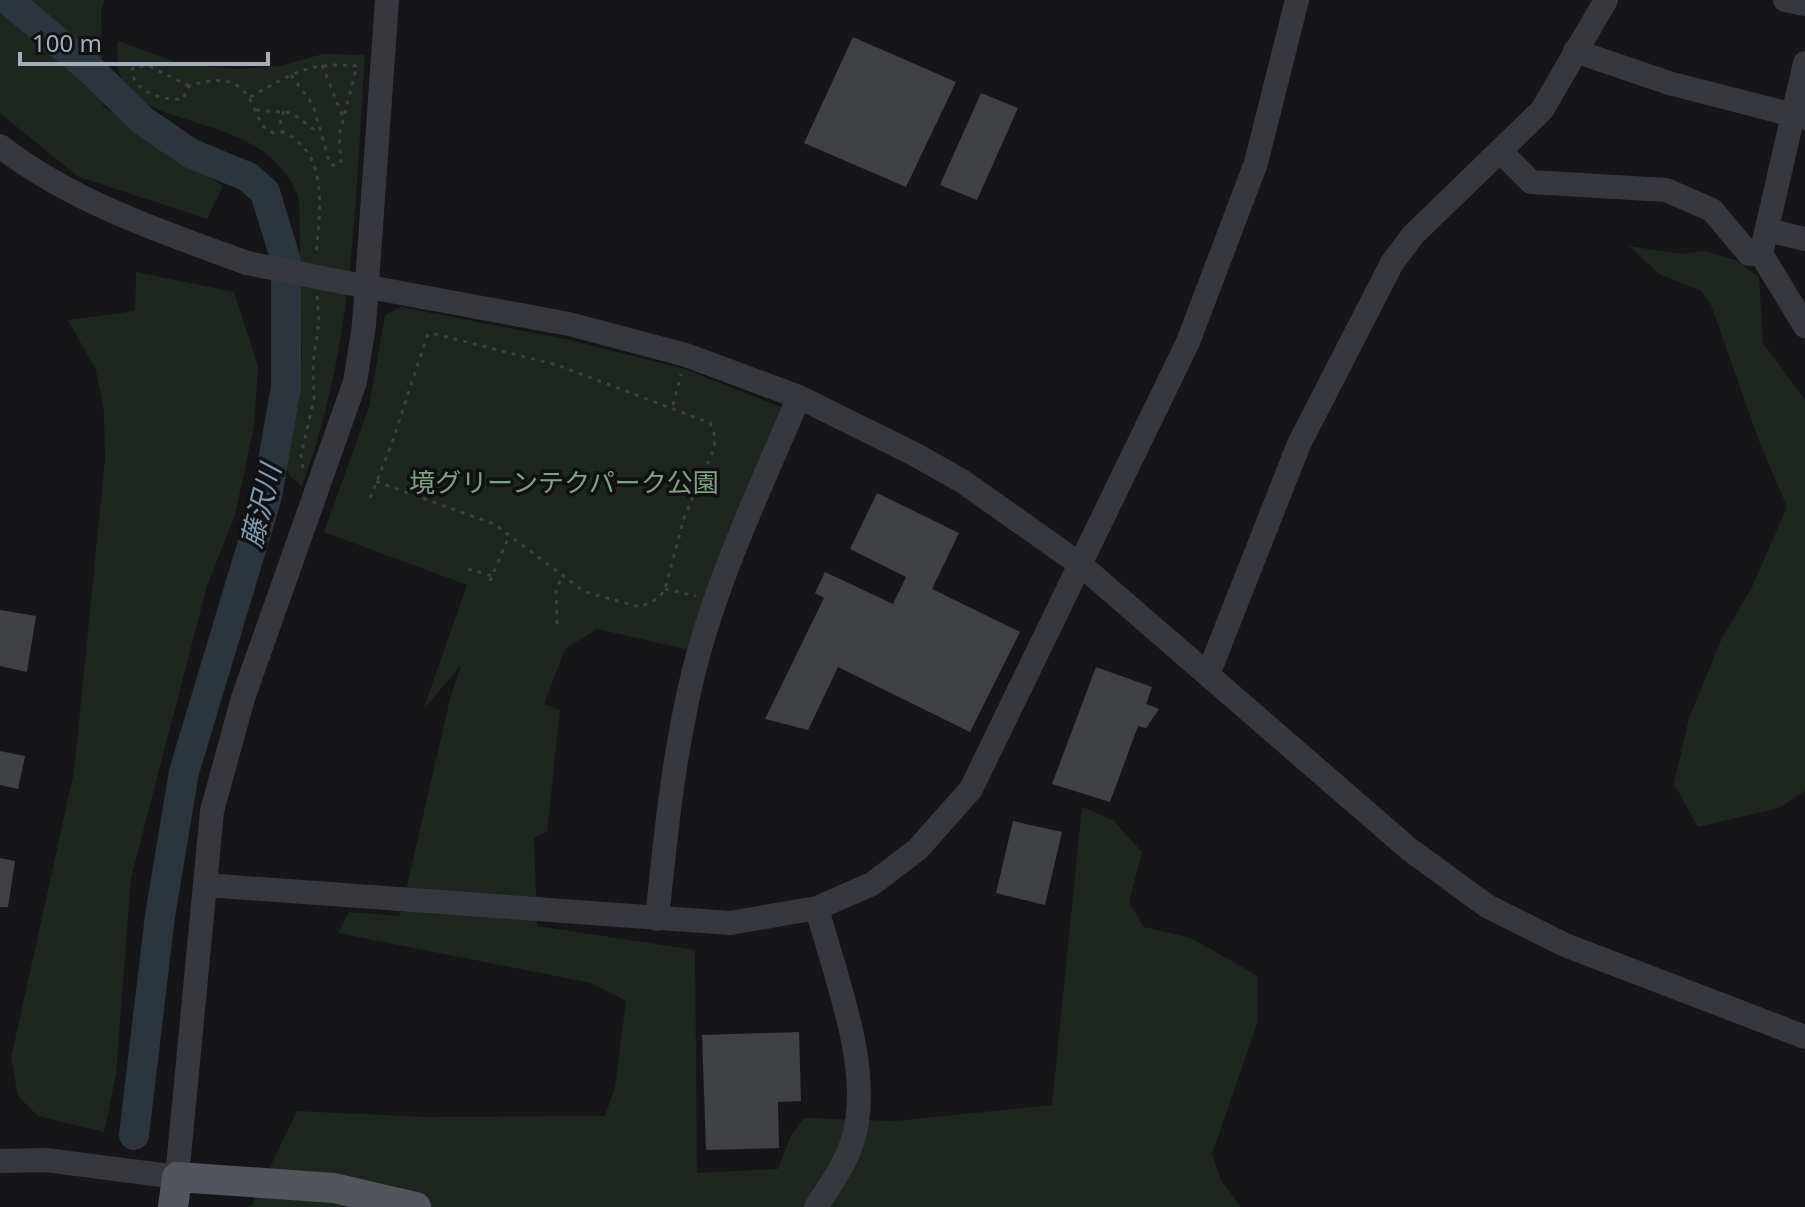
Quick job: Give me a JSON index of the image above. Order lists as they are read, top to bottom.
{
  "water": ["藤沢川"],
  "parks": ["境グリーンテクパーク公園"],
  "scale_bar": "100 m"
}
